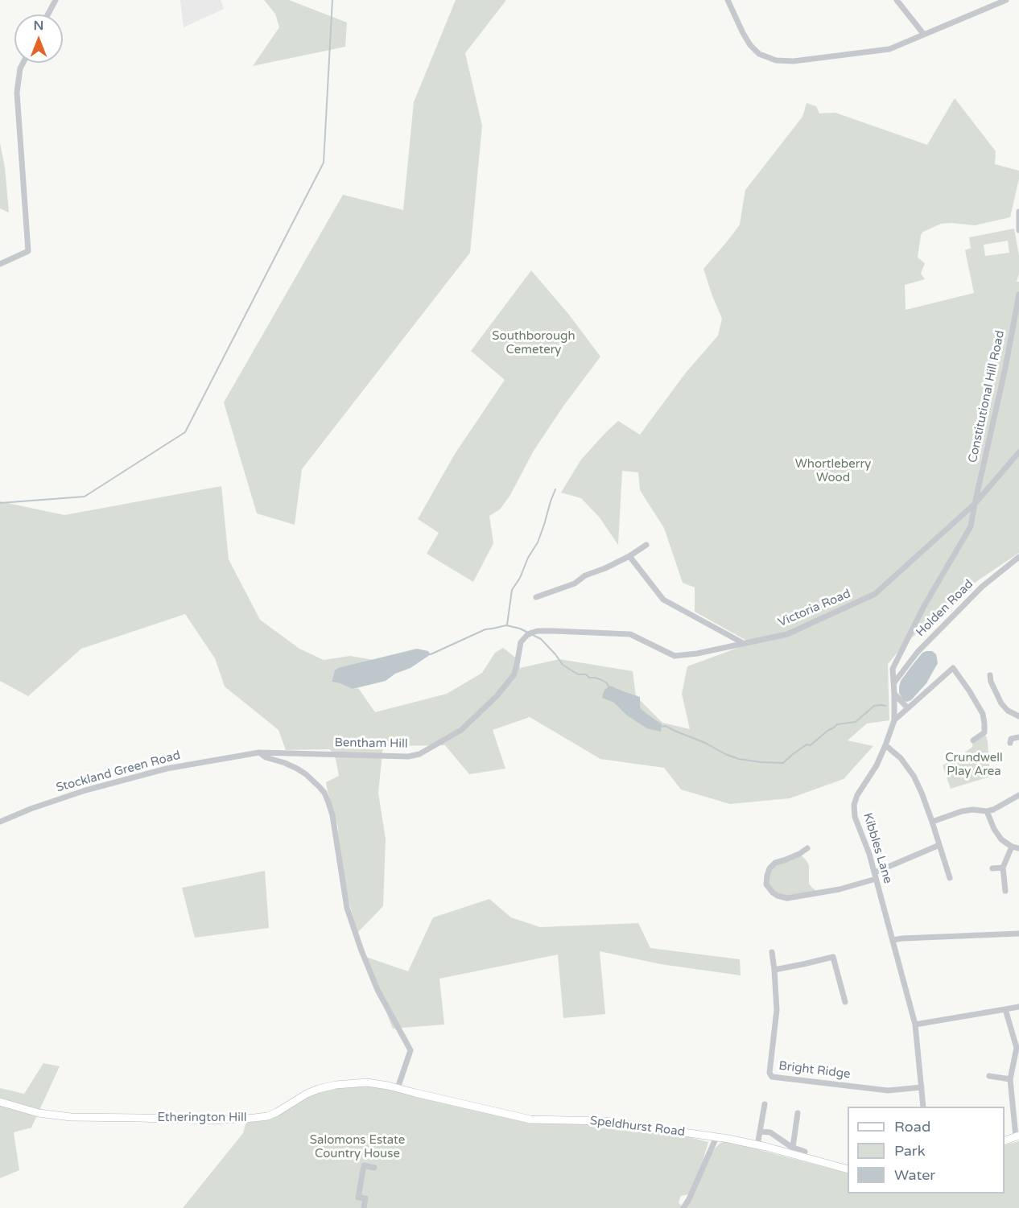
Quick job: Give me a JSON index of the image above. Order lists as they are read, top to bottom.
{
  "streets": {
    "street": [
      "Constitutional Hill Road",
      "Victoria Road",
      "Holden Road",
      "Bentham Hill",
      "Stockland Green Road",
      "Kibbles Lane",
      "Bright Ridge",
      "Etherington Hill",
      "Speldhurst Road"
    ]
  },
  "crossings": [
    ["Constitutional Hill Road", "Victoria Road"],
    ["Constitutional Hill Road", "Kibbles Lane"],
    ["Victoria Road", "Bentham Hill"],
    ["Victoria Road", "Kibbles Lane"],
    ["Holden Road", "Kibbles Lane"],
    ["Bentham Hill", "Stockland Green Road"],
    ["Kibbles Lane", "Bright Ridge"],
    ["Etherington Hill", "Speldhurst Road"]
  ],
  "parks": [
    "Southborough Cemetery",
    "Whortleberry Wood",
    "Crundwell Play Area",
    "Salomons Estate Country House"
  ],
  "legend": ["Road", "Park", "Water"],
  "north": "top"
}
